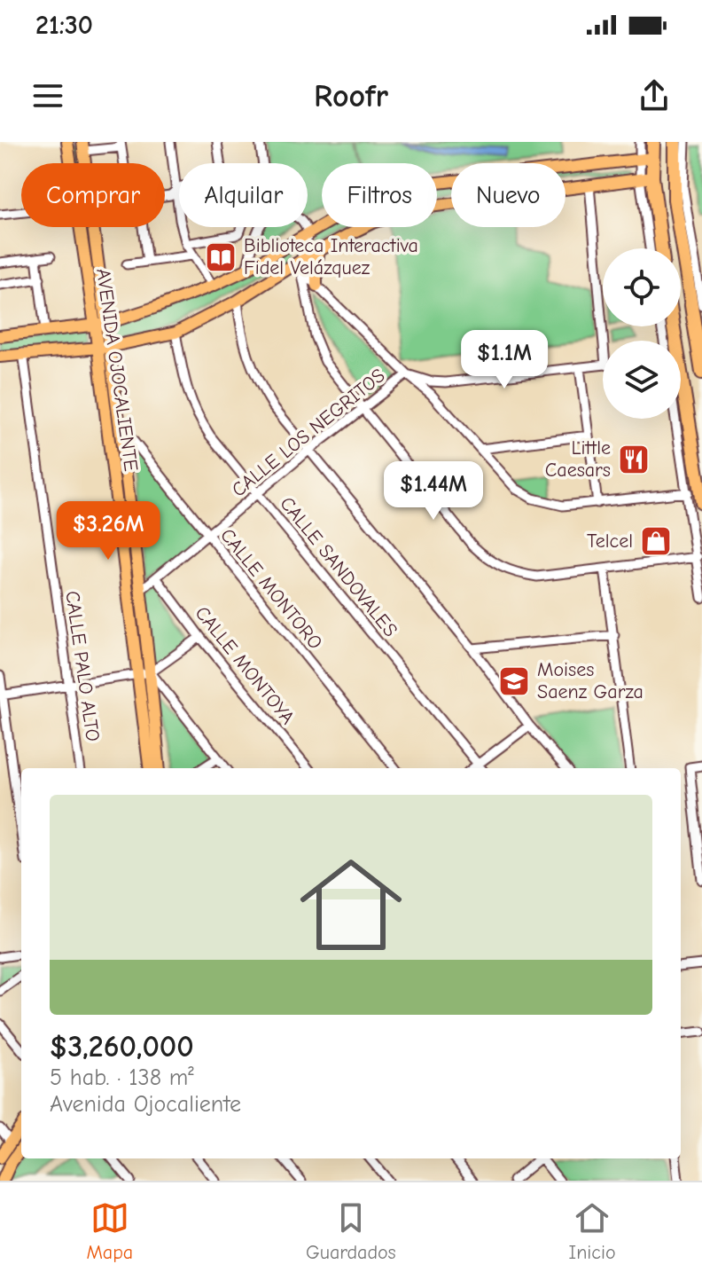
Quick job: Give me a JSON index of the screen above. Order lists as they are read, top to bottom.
{
  "streets": {
    "main road": ["AVENIDA OJOCALIENTE"],
    "street": [
      "CALLE LOS NEGRITOS",
      "CALLE SANDOVALES",
      "CALLE MONTORO",
      "CALLE MONTOYA",
      "CALLE PALO ALTO"
    ]
  },
  "crossings": [
    ["AVENIDA OJOCALIENTE", "CALLE LOS NEGRITOS"],
    ["AVENIDA OJOCALIENTE", "CALLE MONTORO"],
    ["CALLE LOS NEGRITOS", "CALLE SANDOVALES"],
    ["CALLE LOS NEGRITOS", "CALLE MONTORO"],
    ["CALLE LOS NEGRITOS", "CALLE MONTOYA"]
  ],
  "places": {
    "library": ["Biblioteca Interactiva Fidel Velázquez"],
    "restaurant": ["Little Caesars"],
    "shop": ["Telcel"],
    "school or university": ["Moises Saenz Garza"]
  },
  "page": {
    "status": "21:30",
    "header": "Roofr",
    "chip": [
      "Comprar",
      "Alquilar",
      "Filtros",
      "Nuevo"
    ],
    "price": ["$1.1M", "$1.44M", "$3.26M"],
    "list": [
      {
        "name": "$3,260,000",
        "note": "5 hab. · 138 m² · Avenida Ojocaliente"
      }
    ],
    "tabs": ["Mapa", "Guardados", "Inicio"]
  }
}
